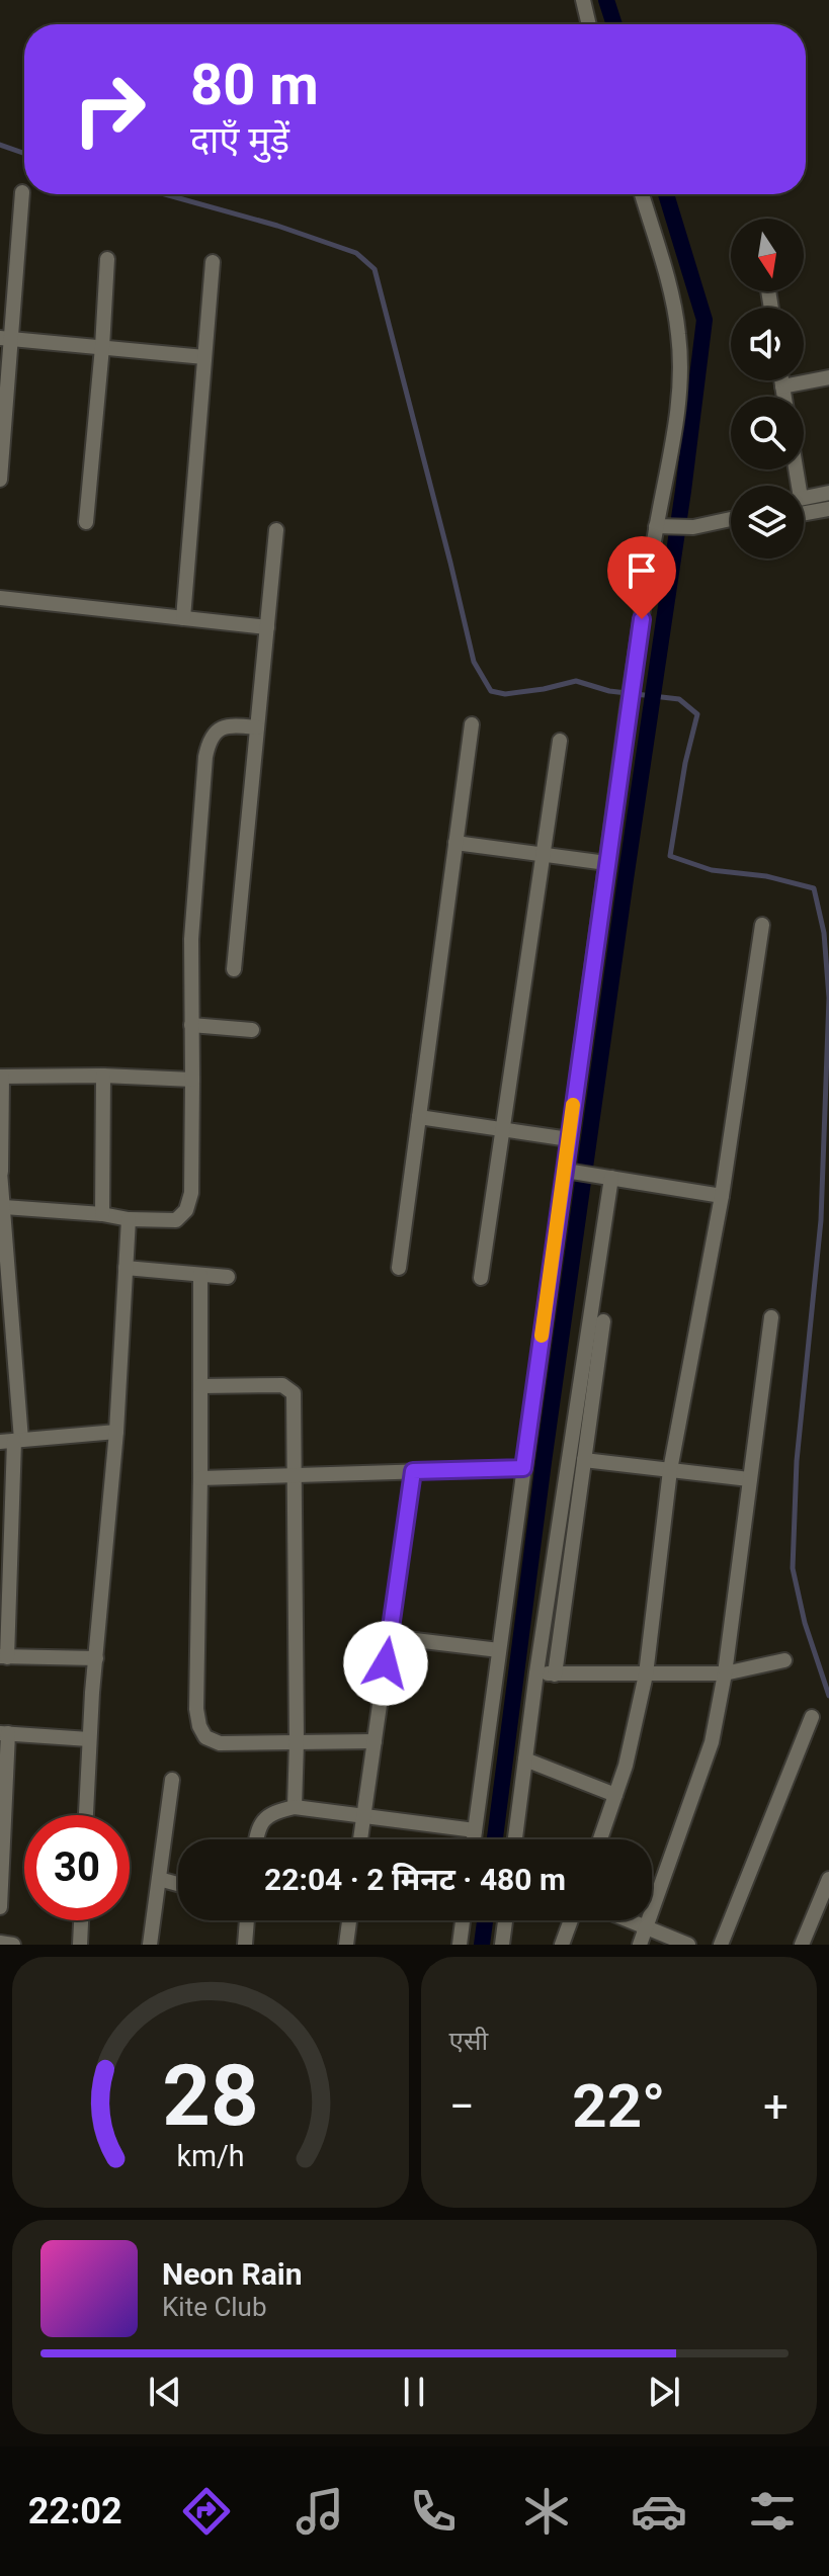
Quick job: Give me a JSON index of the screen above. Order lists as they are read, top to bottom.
{
  "north": "bottom",
  "page": {
    "turn": ["80 m", "दाएँ मुड़ें"],
    "limit": "30",
    "trip": "22:04 · 2 मिनट · 480 m",
    "tile": "एसी",
    "heat": ["−", "22°", "+"],
    "song": ["Neon Rain", "Kite Club"],
    "tabs": "22:02",
    "gauge": ["28", "km/h"]
  }
}
